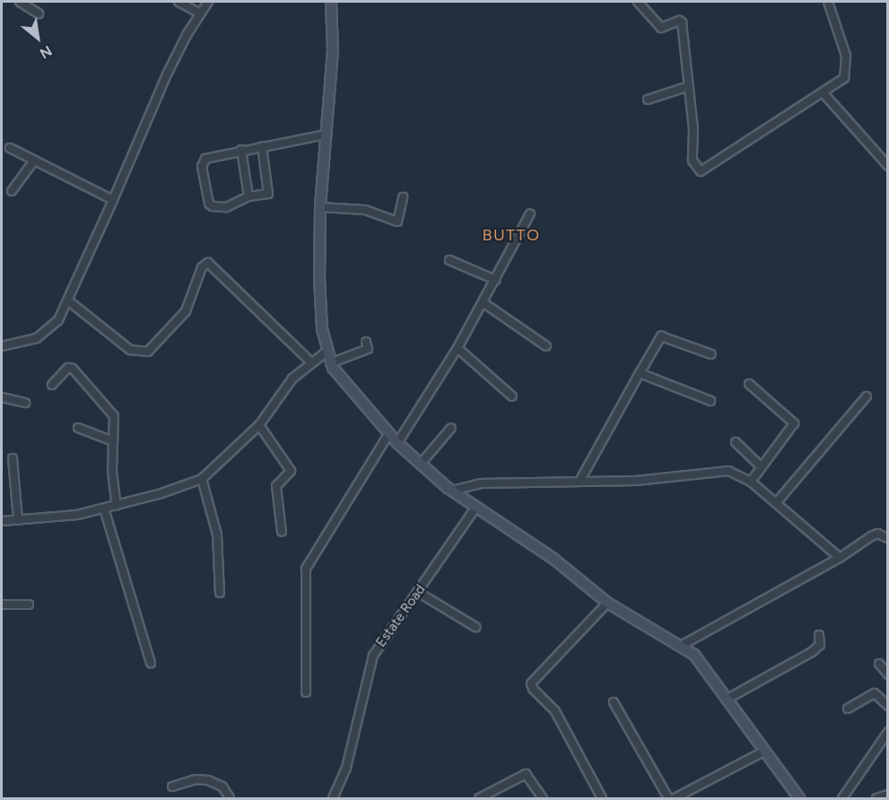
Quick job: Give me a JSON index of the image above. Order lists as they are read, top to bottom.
{
  "streets": {
    "street": ["Estate Road"]
  },
  "districts": ["BUTTO"],
  "north": "bottom right"
}
